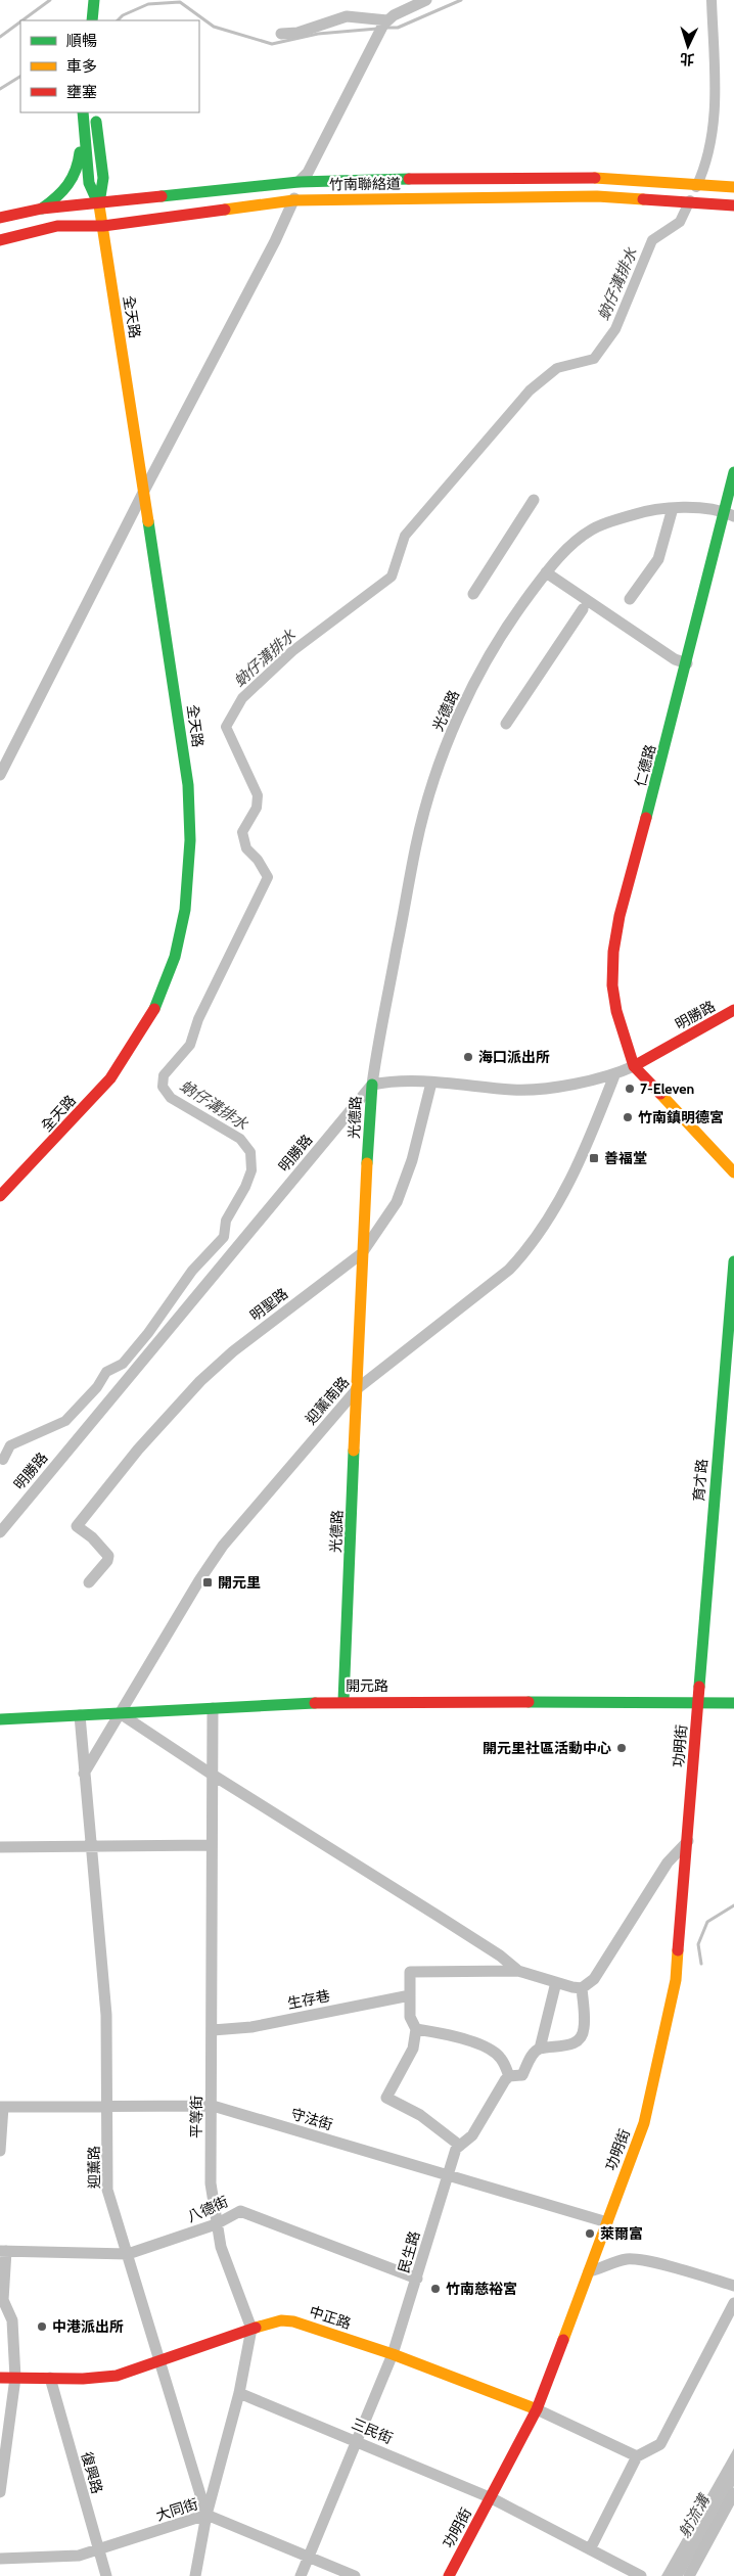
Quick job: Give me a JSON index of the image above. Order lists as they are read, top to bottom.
{
  "streets": {
    "main road": [
      "竹南聯絡道",
      "全天路",
      "光德路",
      "仁德路",
      "明勝路",
      "育才路",
      "開元路",
      "功明街",
      "中正路"
    ],
    "street": [
      "明聖路",
      "迎薰南路",
      "生存巷",
      "平等街",
      "守法街",
      "迎薰路",
      "八德街",
      "民生路",
      "三民街",
      "復興路",
      "大同街"
    ]
  },
  "crossings": [
    ["竹南聯絡道", "全天路"],
    ["光德路", "仁德路"],
    ["光德路", "明勝路"],
    ["光德路", "明聖路"],
    ["光德路", "迎薰南路"],
    ["光德路", "開元路"],
    ["仁德路", "明勝路"],
    ["明勝路", "明聖路"],
    ["明勝路", "迎薰南路"],
    ["迎薰南路", "開元路"],
    ["迎薰南路", "迎薰路"],
    ["育才路", "開元路"],
    ["育才路", "功明街"],
    ["開元路", "功明街"],
    ["開元路", "平等街"],
    ["開元路", "迎薰路"],
    ["功明街", "守法街"],
    ["功明街", "中正路"],
    ["功明街", "三民街"],
    ["生存巷", "平等街"],
    ["平等街", "守法街"],
    ["平等街", "八德街"],
    ["平等街", "中正路"],
    ["守法街", "迎薰路"],
    ["守法街", "民生路"],
    ["迎薰路", "八德街"],
    ["迎薰路", "中正路"],
    ["迎薰路", "大同街"],
    ["八德街", "民生路"],
    ["民生路", "中正路"],
    ["民生路", "三民街"],
    ["民生路", "大同街"],
    ["中正路", "復興路"],
    ["復興路", "大同街"]
  ],
  "water": ["蚋仔溝排水", "射流溝"],
  "places": {
    "other": [
      "海口派出所",
      "7-Eleven",
      "竹南鎮明德宮",
      "開元里社區活動中心",
      "萊爾富",
      "竹南慈裕宮",
      "中港派出所"
    ],
    "transit": ["善福堂", "開元里"]
  },
  "legend": ["順暢", "車多", "壅塞"],
  "north": "bottom"
}
